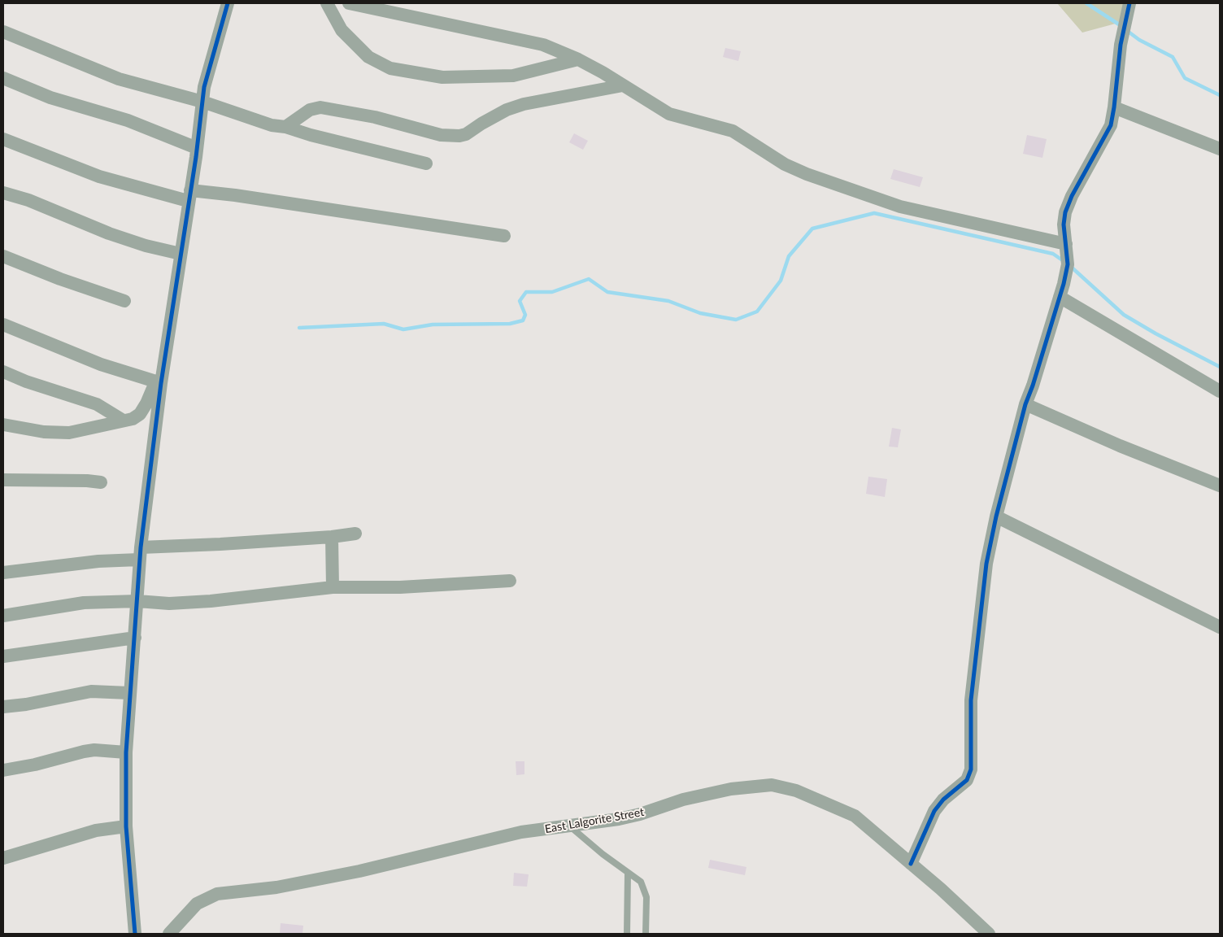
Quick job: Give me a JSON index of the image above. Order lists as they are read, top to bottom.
{
  "streets": {
    "street": ["East Lalgorite Street"]
  }
}
